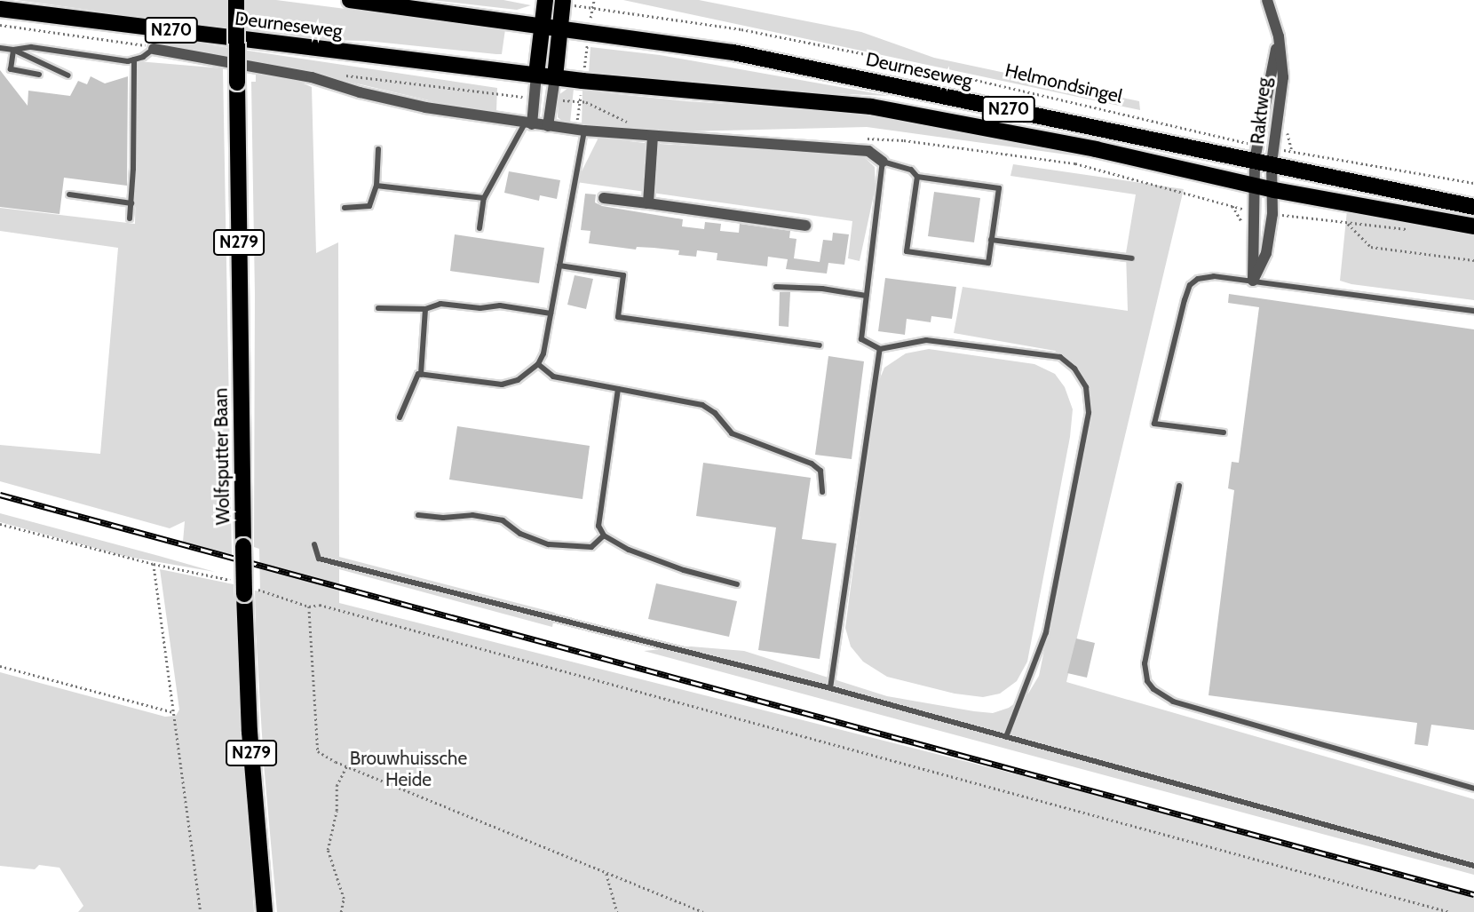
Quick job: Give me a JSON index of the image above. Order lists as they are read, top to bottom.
{
  "streets": {
    "main road": [
      "Deurneseweg",
      "N270",
      "N279",
      "Wolfsputter Baan"
    ],
    "street": ["Raktweg"],
    "path": ["Helmondsingel"]
  },
  "crossings": [
    ["Deurneseweg", "Raktweg"]
  ],
  "parks": ["Brouwhuissche Heide"]
}
